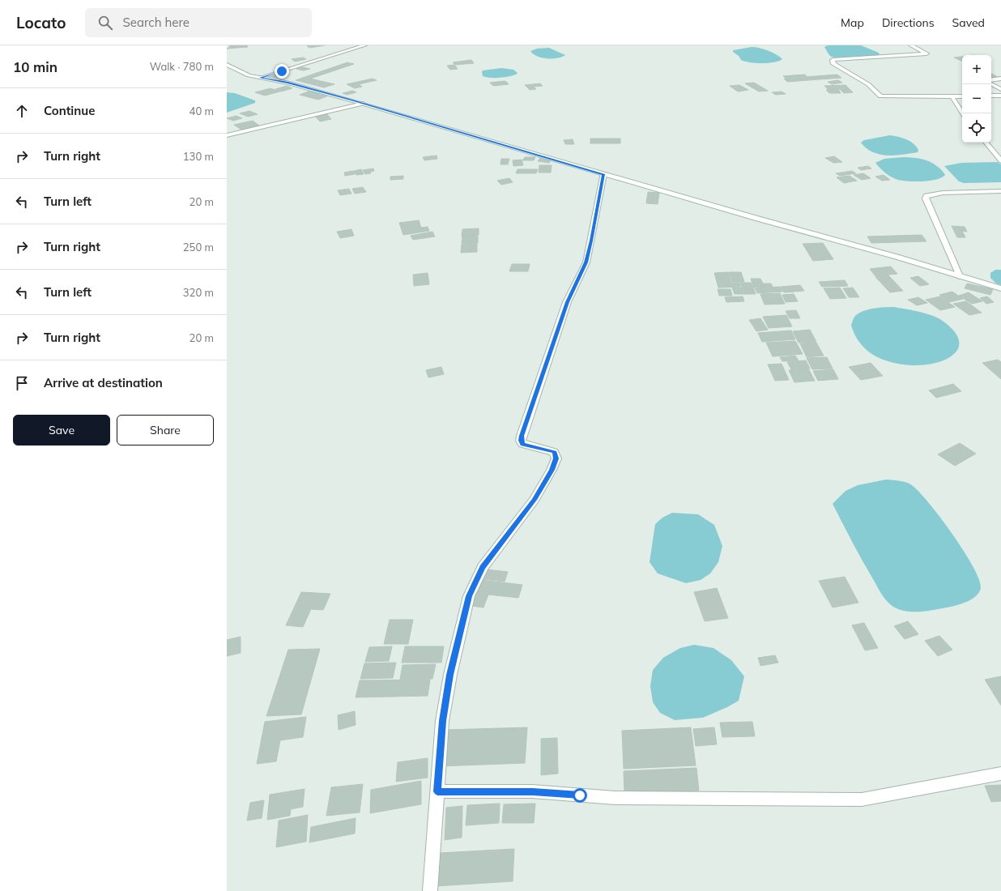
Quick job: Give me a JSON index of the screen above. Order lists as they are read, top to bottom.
{
  "page": {
    "header": "Locato",
    "search": "Search here",
    "nav": ["Map", "Directions", "Saved"],
    "heading": ["10 min", "Walk · 780 m"],
    "map_buttons": ["+", "−"],
    "list": [
      ["Continue", "40 m"],
      ["Turn right", "130 m"],
      ["Turn left", "20 m"],
      ["Turn right", "250 m"],
      ["Turn left", "320 m"],
      ["Turn right", "20 m"],
      "Arrive at destination"
    ],
    "buttons": ["Save", "Share"]
  }
}
